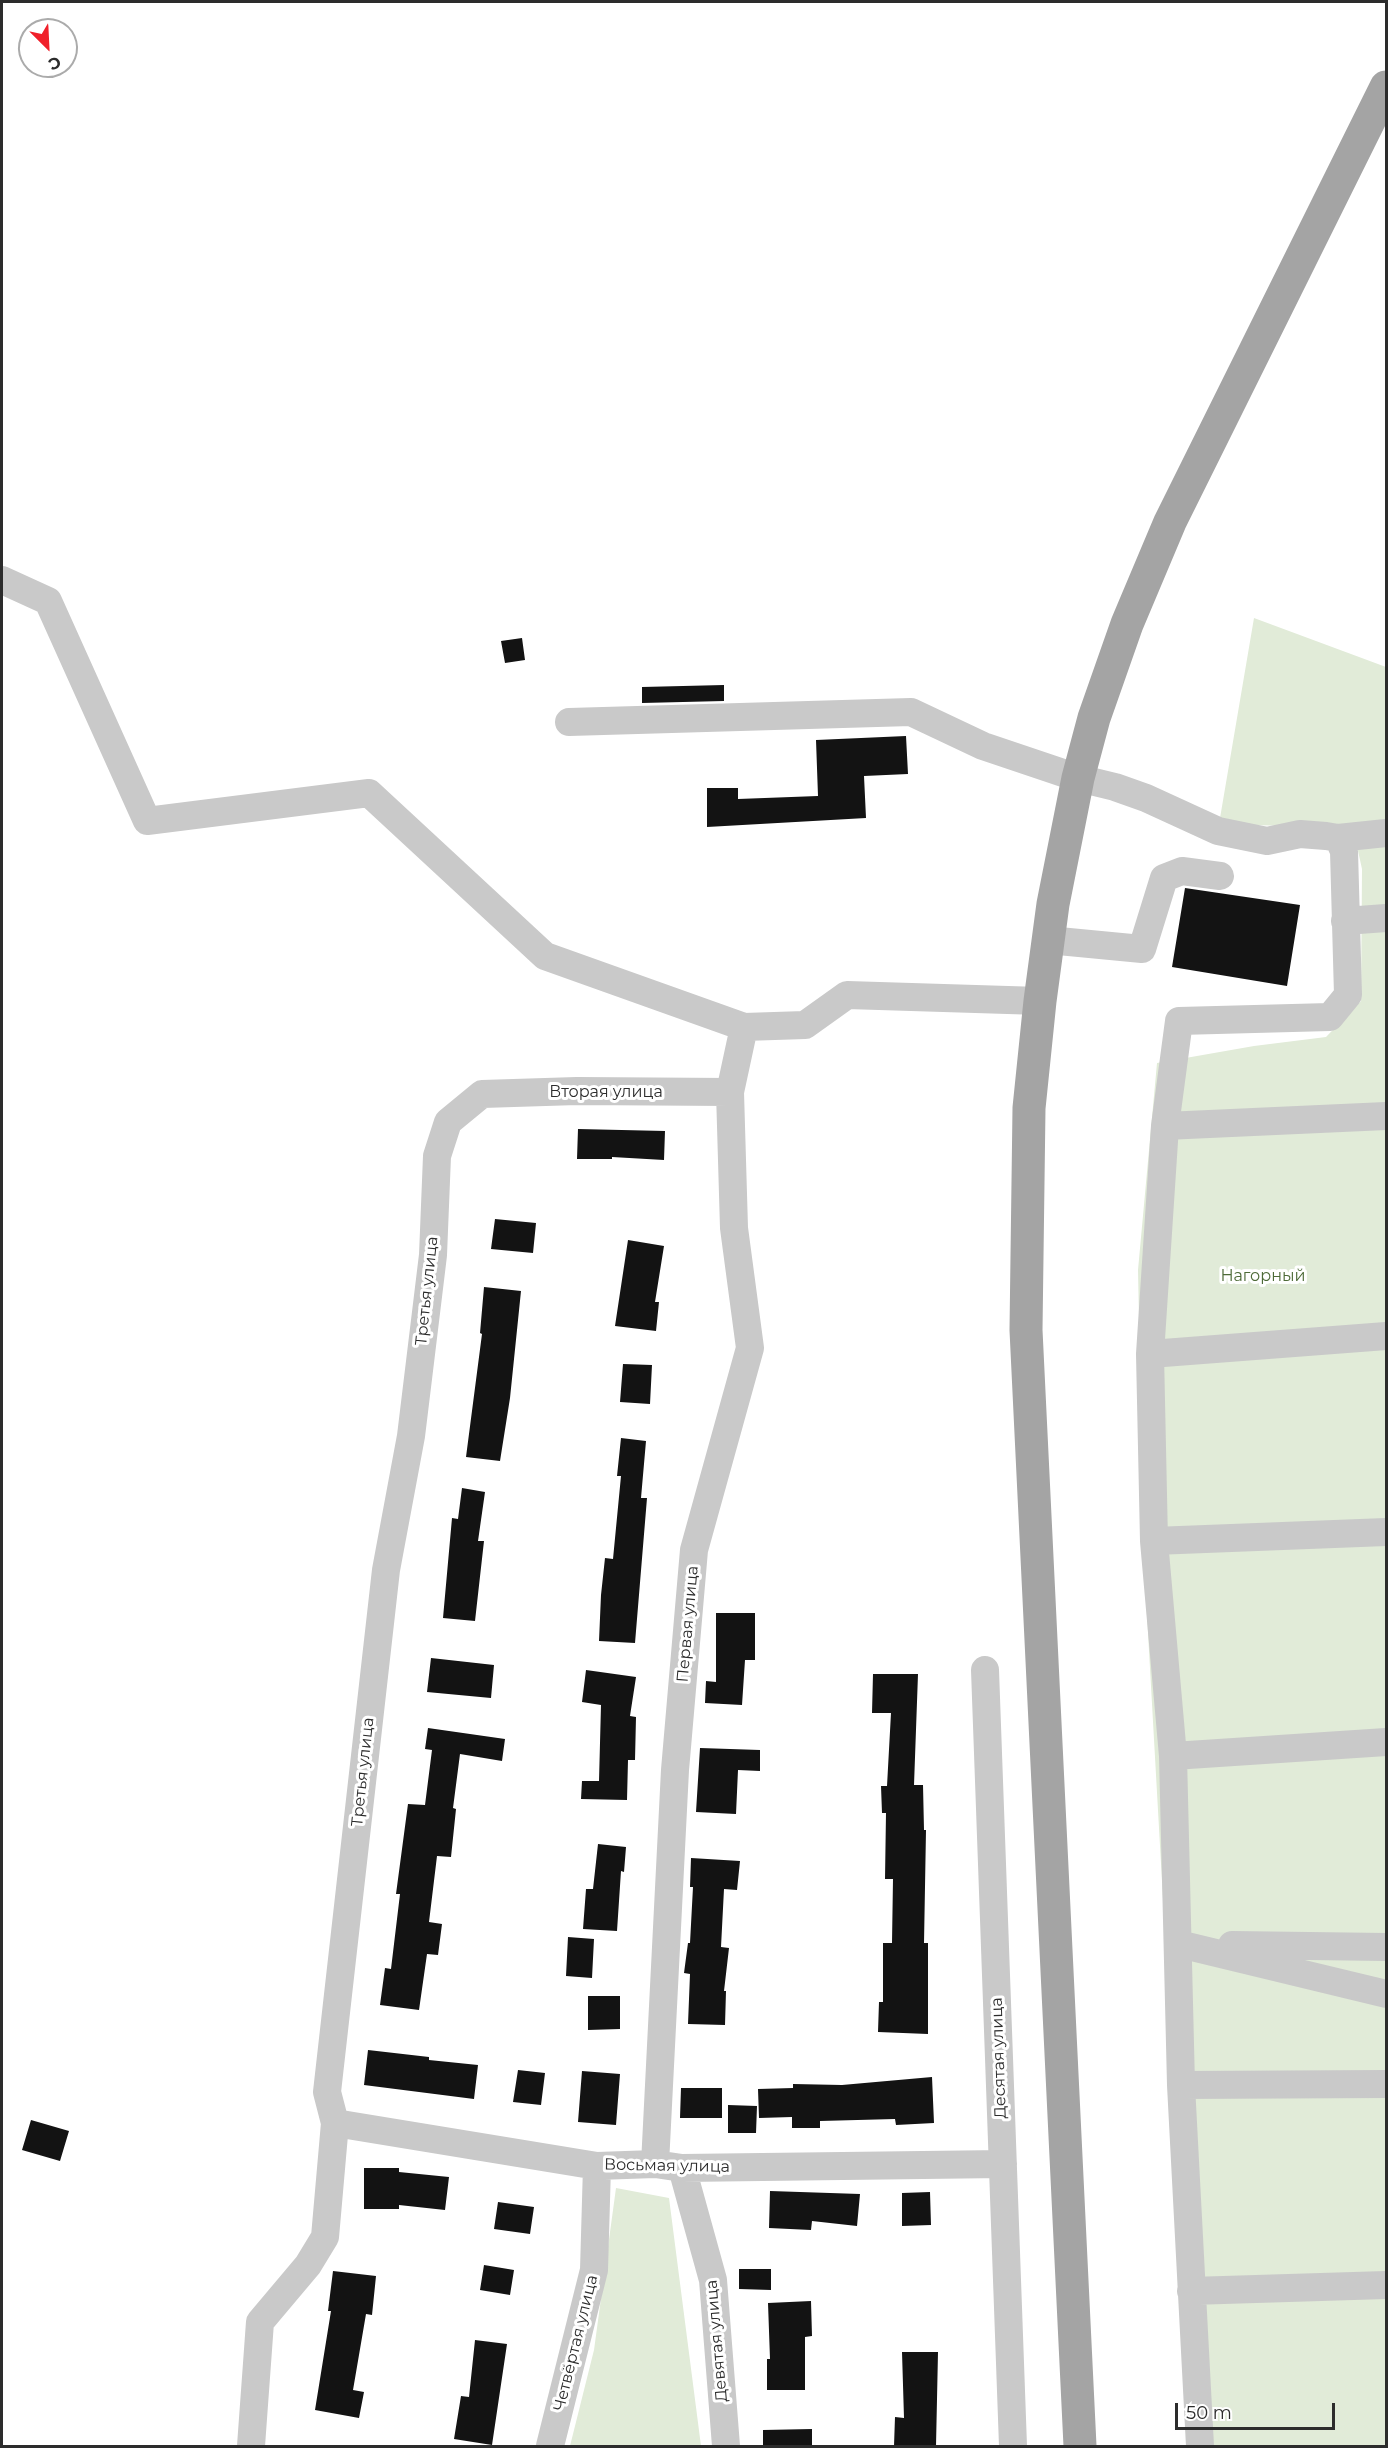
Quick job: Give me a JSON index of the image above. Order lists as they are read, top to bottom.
{
  "streets": {
    "street": [
      "Вторая улица",
      "Третья улица",
      "Первая улица",
      "Десятая улица",
      "Восьмая улица",
      "Девятая улица",
      "Четвёртая улица"
    ]
  },
  "crossings": [
    ["Вторая улица", "Третья улица"],
    ["Вторая улица", "Первая улица"],
    ["Третья улица", "Восьмая улица"],
    ["Первая улица", "Восьмая улица"],
    ["Первая улица", "Девятая улица"],
    ["Десятая улица", "Восьмая улица"],
    ["Восьмая улица", "Девятая улица"],
    ["Восьмая улица", "Четвёртая улица"]
  ],
  "parks": ["Нагорный"],
  "scale_bar": "50 m",
  "north": "bottom right"
}
